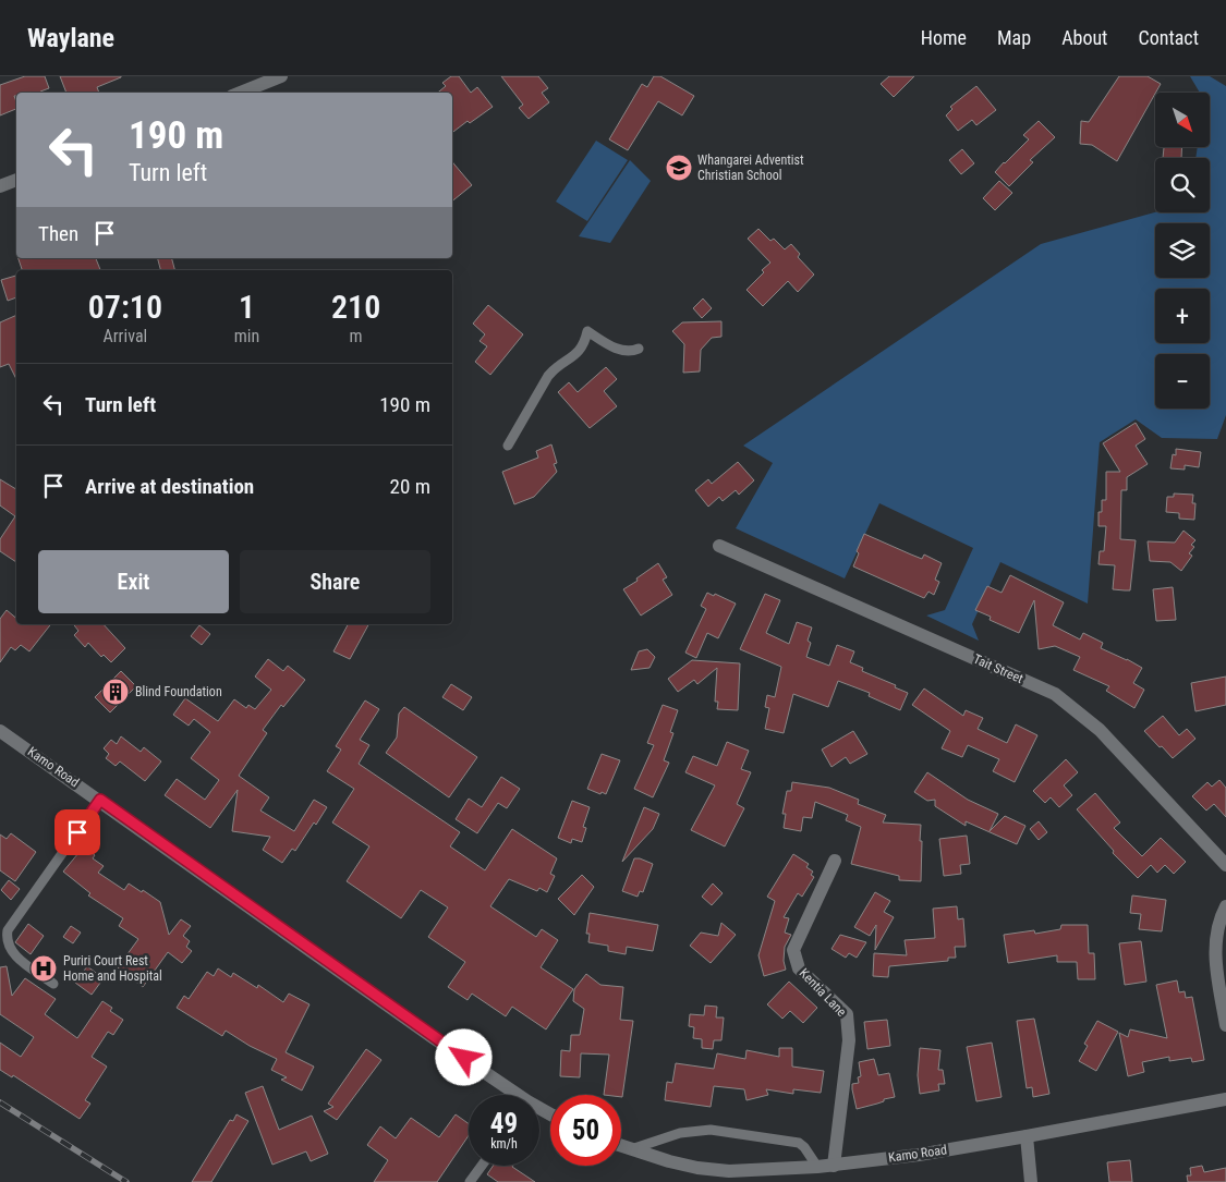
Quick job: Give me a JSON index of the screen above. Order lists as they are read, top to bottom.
{
  "streets": {
    "main road": ["Tait Street", "Kamo Road", "Kentia Lane"]
  },
  "crossings": [
    ["Kamo Road", "Kentia Lane"]
  ],
  "places": {
    "school or university": ["Whangarei Adventist Christian School"],
    "building": ["Blind Foundation"],
    "hospital": ["Puriri Court Rest Home and Hospital"]
  },
  "north": "bottom right",
  "page": {
    "header": "Waylane",
    "nav": [
      "Home",
      "Map",
      "About",
      "Contact"
    ],
    "map_buttons": ["+", "−"],
    "turn": ["190 m", "Turn left"],
    "then": "Then",
    "eta": [
      "07:10",
      "Arrival",
      "1",
      "min",
      "210",
      "m"
    ],
    "list": [
      {
        "name": "Turn left",
        "value": "190 m"
      },
      {
        "name": "Arrive at destination",
        "value": "20 m"
      }
    ],
    "buttons": ["Exit", "Share"],
    "speed": "49 km/h",
    "limit": "50"
  }
}
